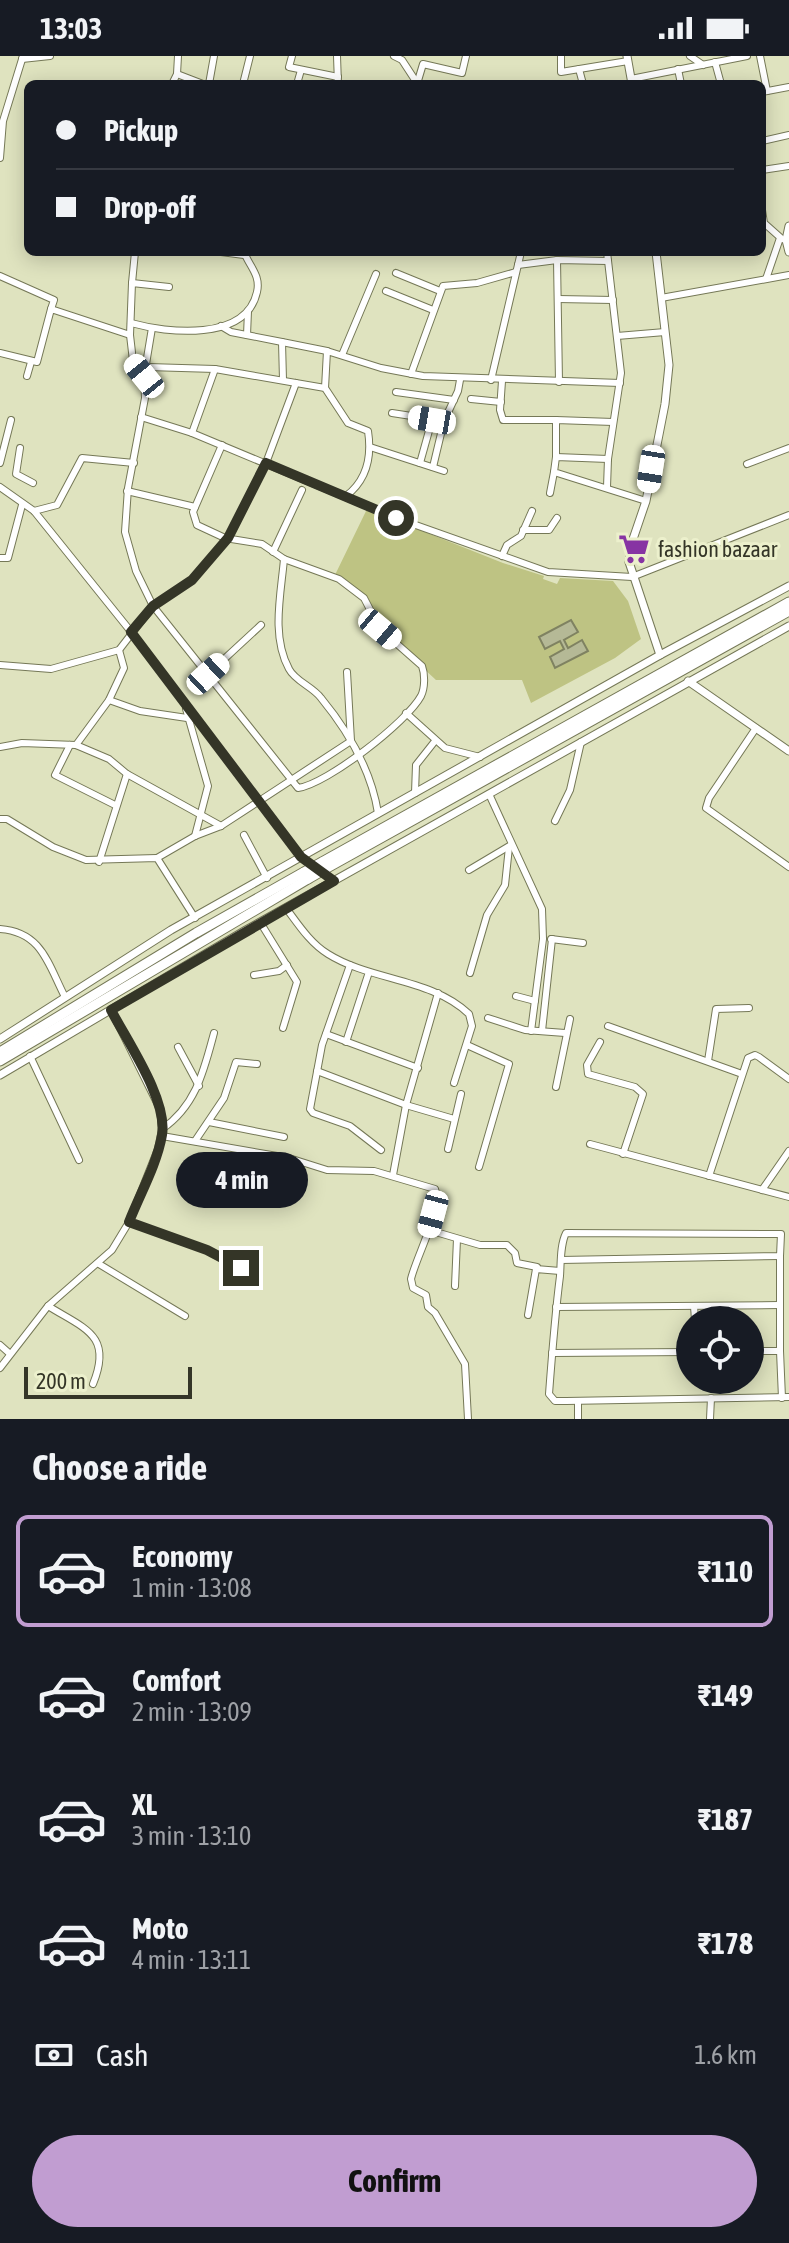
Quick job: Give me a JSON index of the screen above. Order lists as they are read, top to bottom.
{
  "places": {
    "supermarket": ["fashion bazaar"]
  },
  "scale_bar": "200 m",
  "page": {
    "status": "13:03",
    "banner": ["Pickup", "Drop-off"],
    "bubble": "4 min",
    "scale": "200 m",
    "heading": "Choose a ride",
    "list": [
      {
        "name": "Economy",
        "note": "1 min · 13:08",
        "value": "₹110"
      },
      {
        "name": "Comfort",
        "note": "2 min · 13:09",
        "value": "₹149"
      },
      {
        "name": "XL",
        "note": "3 min · 13:10",
        "value": "₹187"
      },
      {
        "name": "Moto",
        "note": "4 min · 13:11",
        "value": "₹178"
      }
    ],
    "pay": ["Cash", "1.6 km"],
    "buttons": "Confirm"
  }
}
